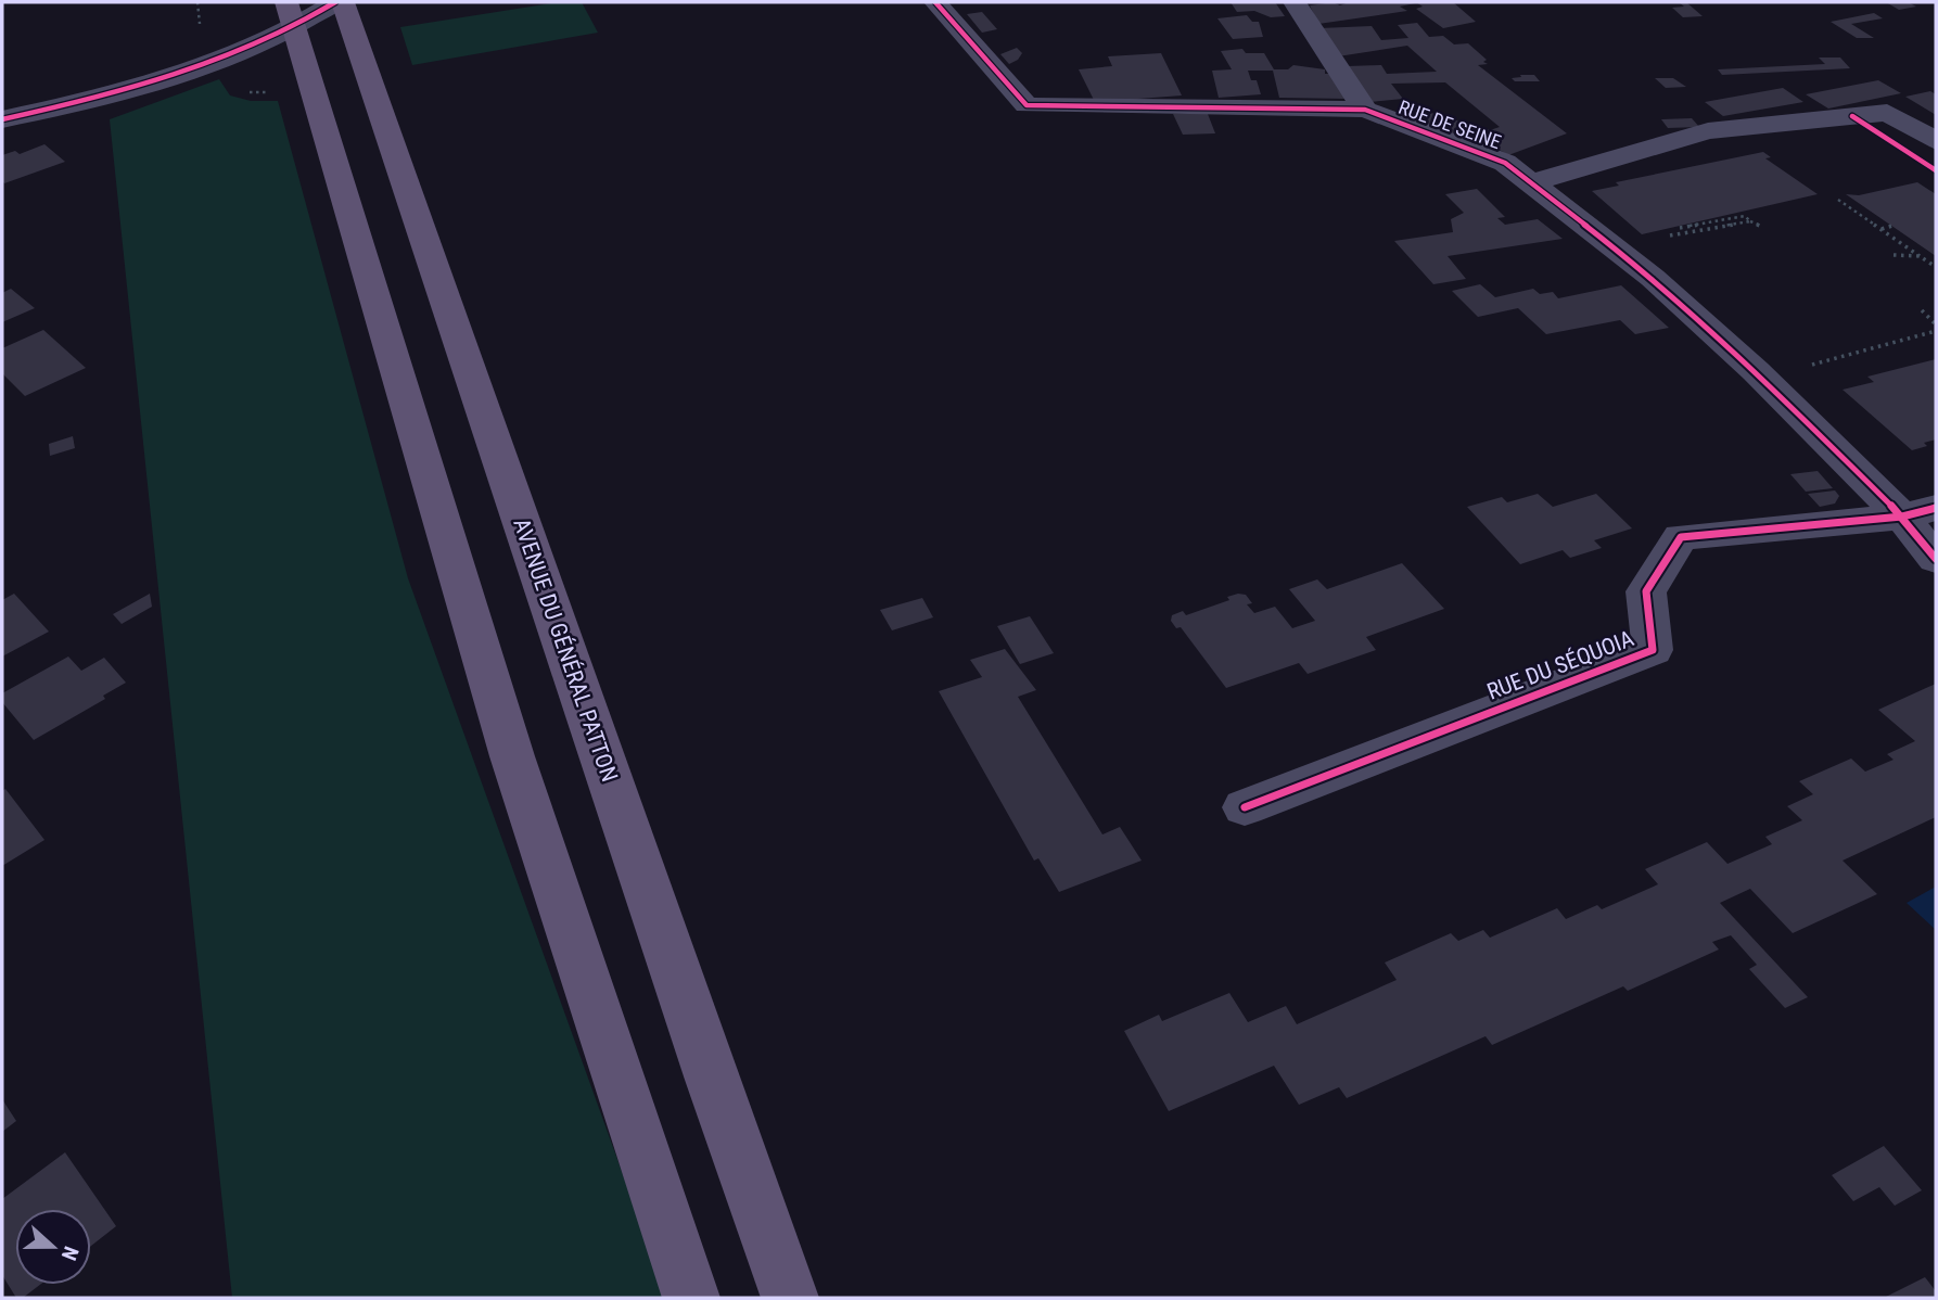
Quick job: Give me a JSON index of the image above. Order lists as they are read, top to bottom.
{
  "streets": {
    "main road": ["AVENUE DU GÉNÉRAL PATTON"],
    "street": ["RUE DE SEINE", "RUE DU SÉQUOIA"]
  },
  "crossings": [
    ["RUE DE SEINE", "RUE DU SÉQUOIA"]
  ],
  "north": "right"
}
